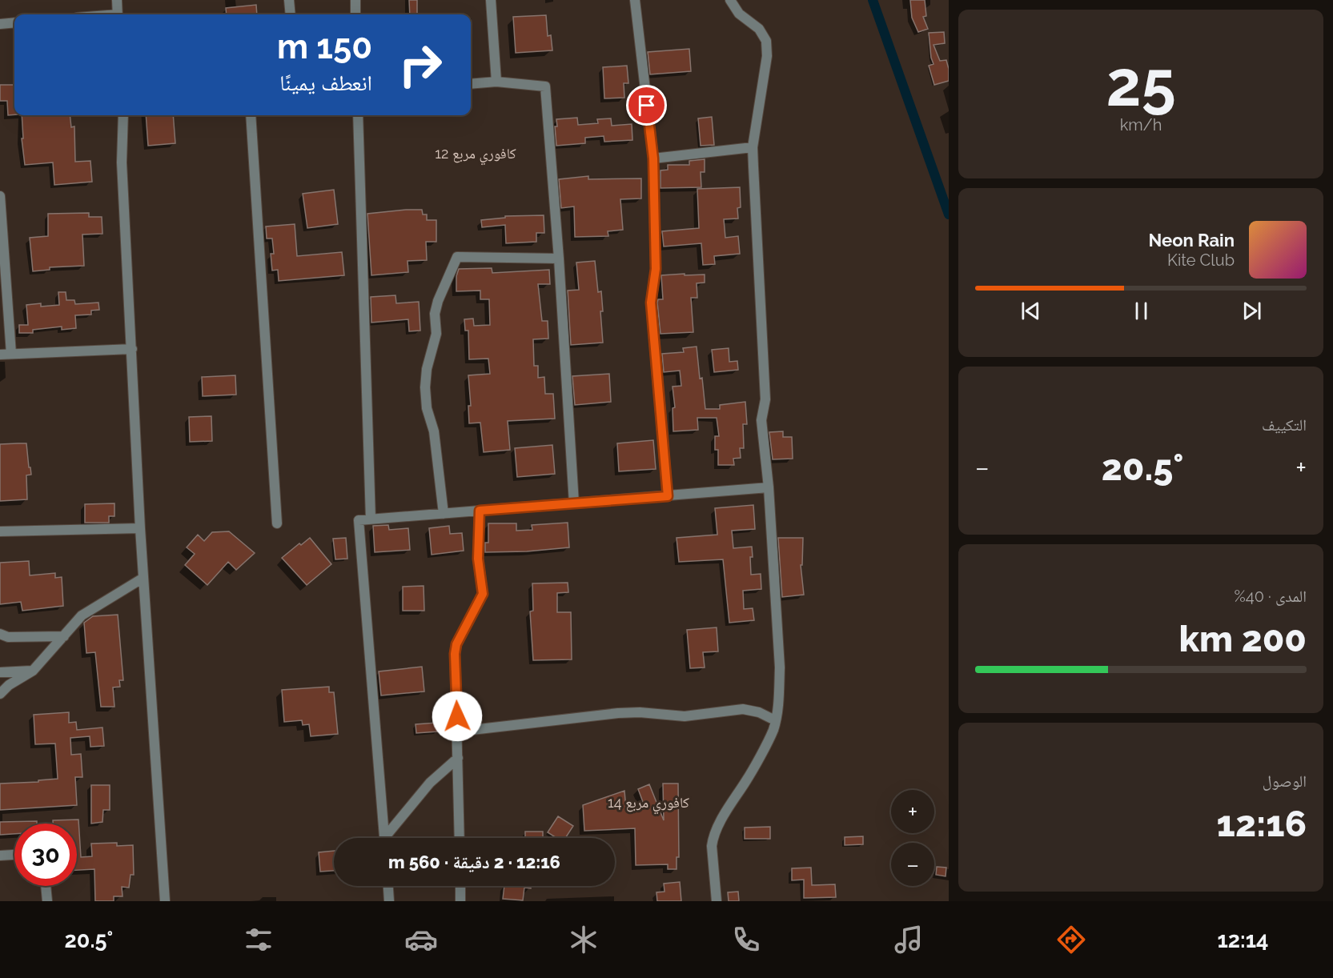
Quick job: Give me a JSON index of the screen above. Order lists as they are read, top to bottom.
{
  "districts": ["كافوري مربع 12", "كافوري مربع 14"],
  "page": {
    "tile": [
      ["25", "km/h"],
      "التكييف",
      ["المدى · 40%", "200 km"],
      ["الوصول", "12:16"]
    ],
    "turn": ["150 m", "انعطف يمينًا"],
    "song": ["Neon Rain", "Kite Club"],
    "heat": ["−", "20.5°", "+"],
    "map_buttons": ["+", "−"],
    "limit": "30",
    "trip": "12:16 · 2 دقيقة · 560 m",
    "tabs": ["12:14", "20.5°"]
  }
}
